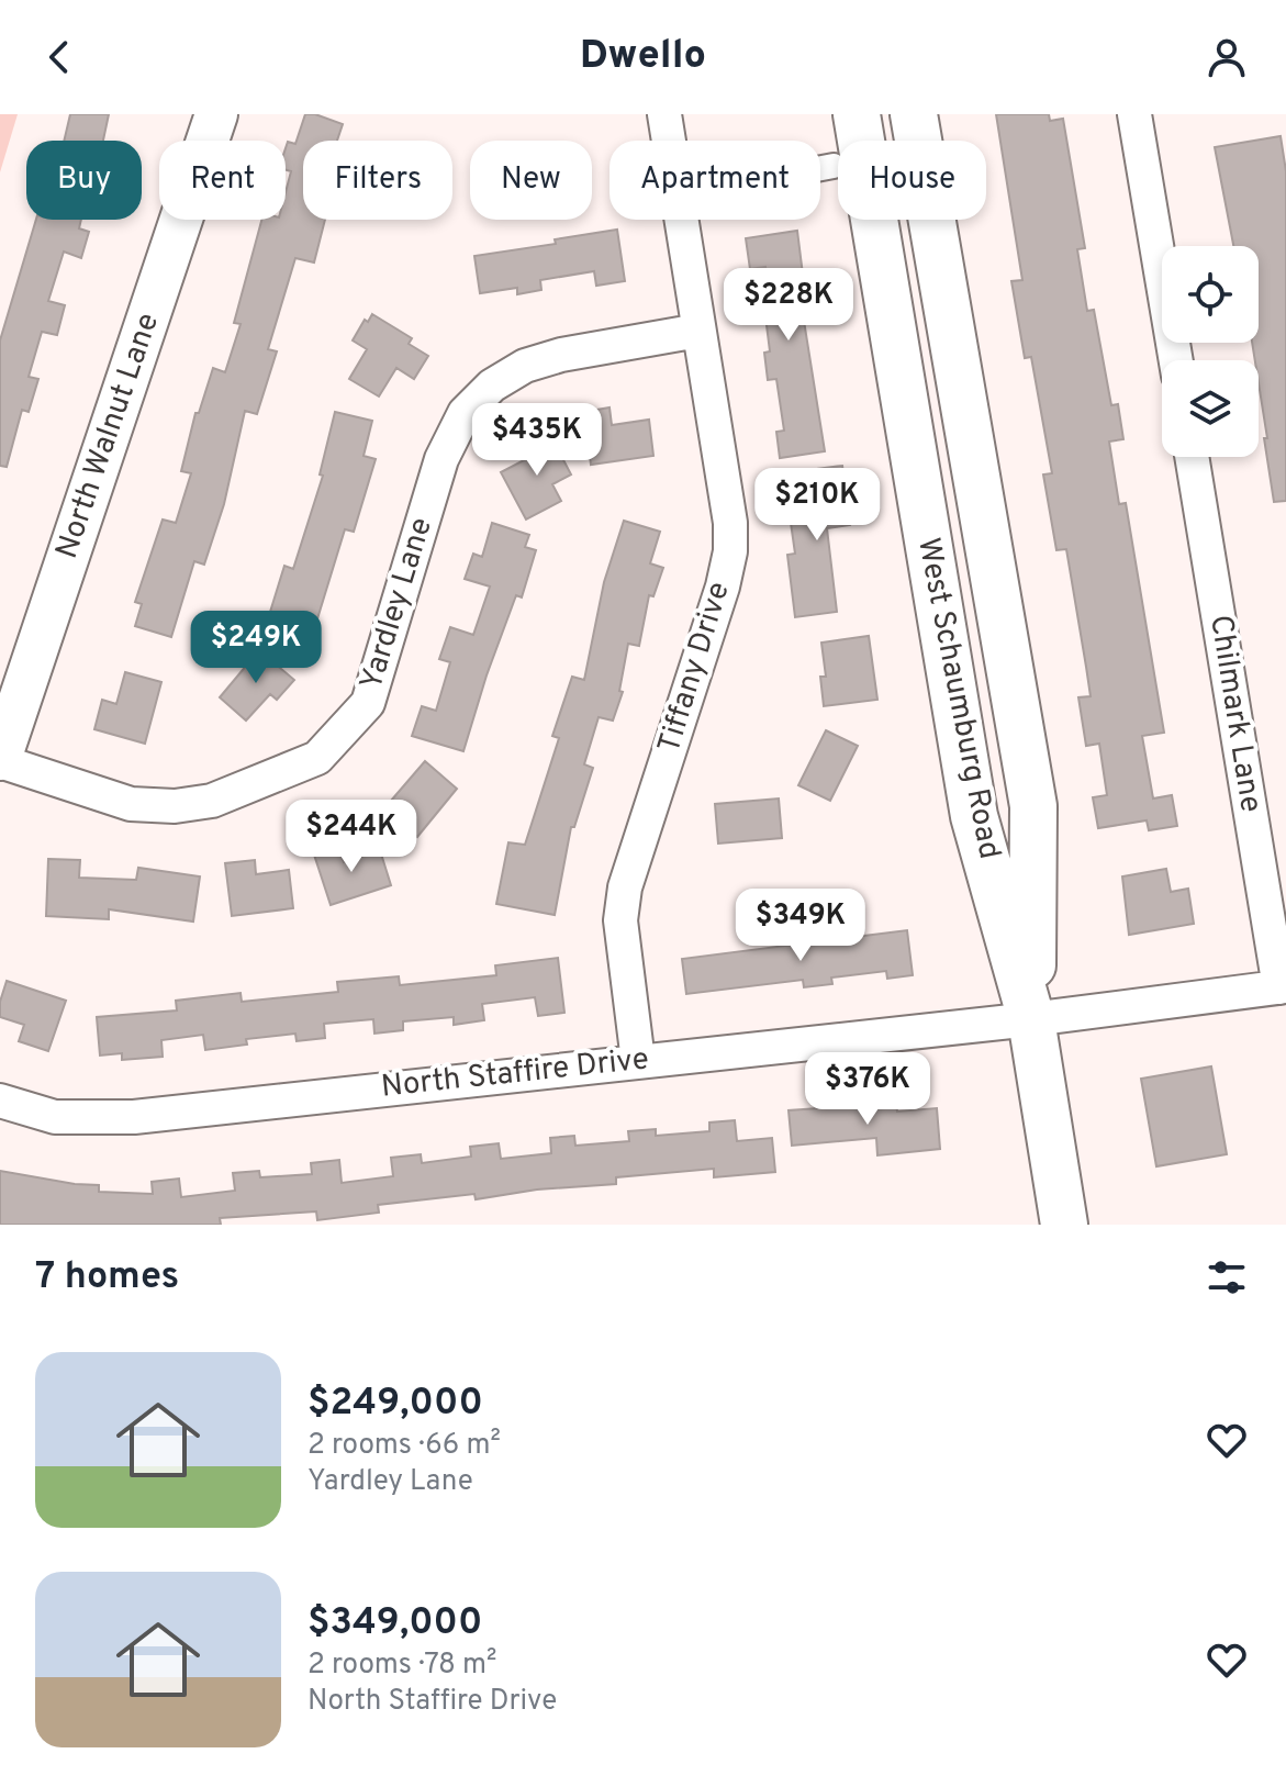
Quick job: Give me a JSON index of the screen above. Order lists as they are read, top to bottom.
{
  "streets": {
    "main road": ["West Schaumburg Road"],
    "street": [
      "North Walnut Lane",
      "Yardley Lane",
      "Tiffany Drive",
      "Chilmark Lane",
      "North Staffire Drive"
    ]
  },
  "crossings": [
    ["North Walnut Lane", "Yardley Lane"],
    ["Yardley Lane", "Tiffany Drive"],
    ["Tiffany Drive", "North Staffire Drive"],
    ["West Schaumburg Road", "North Staffire Drive"],
    ["Chilmark Lane", "North Staffire Drive"]
  ],
  "page": {
    "header": "Dwello",
    "chip": [
      "Buy",
      "Rent",
      "Filters",
      "New",
      "Apartment",
      "House"
    ],
    "price": [
      "$228K",
      "$435K",
      "$210K",
      "$249K",
      "$244K",
      "$349K",
      "$376K"
    ],
    "heading": "7 homes",
    "list": [
      {
        "name": "$249,000",
        "note": "2 rooms · 66 m² · Yardley Lane"
      },
      {
        "name": "$349,000",
        "note": "2 rooms · 78 m² · North Staffire Drive"
      }
    ]
  }
}
